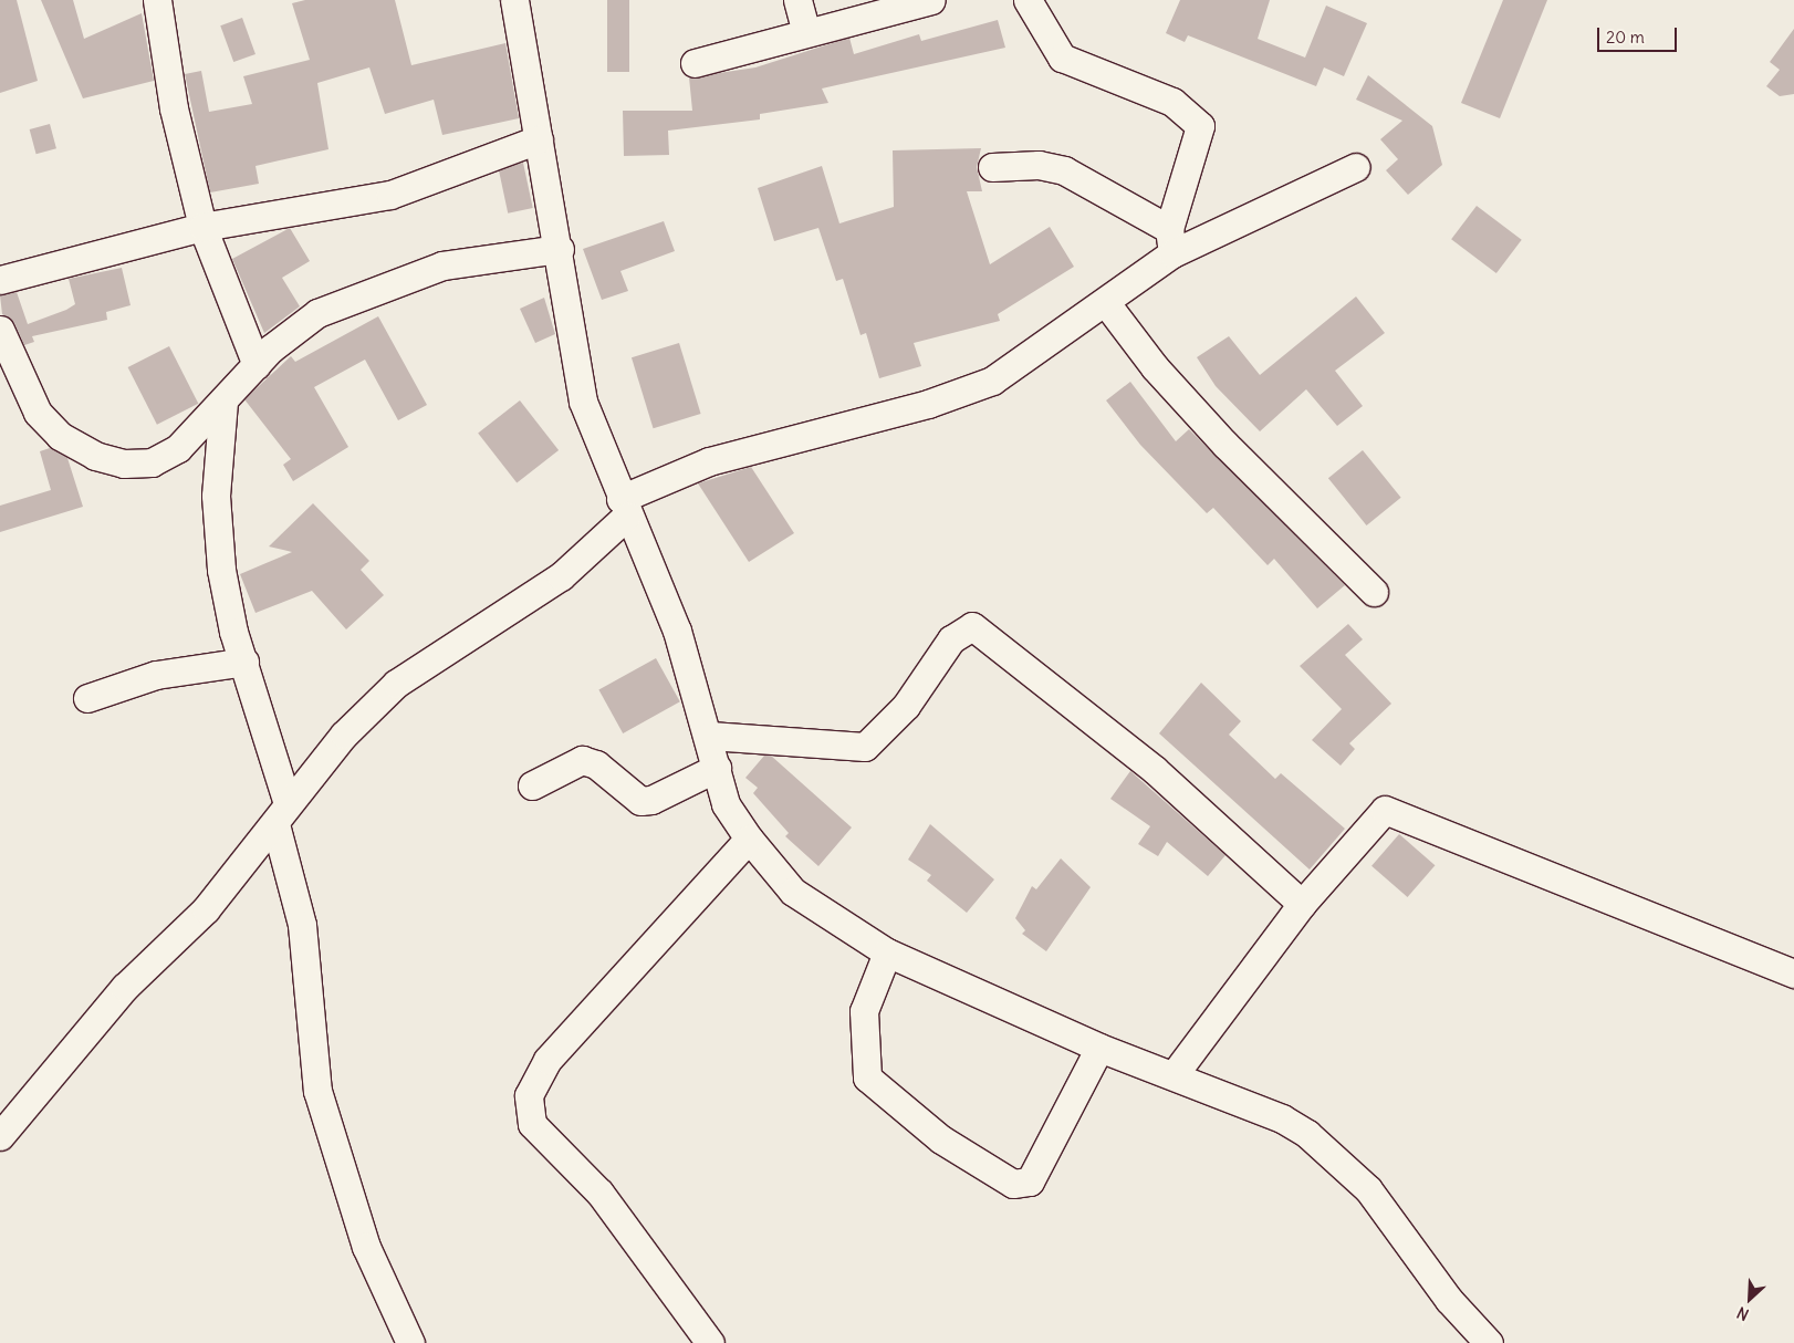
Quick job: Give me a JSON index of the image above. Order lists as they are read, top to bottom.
{
  "scale_bar": "20 m",
  "north": "bottom left"
}
